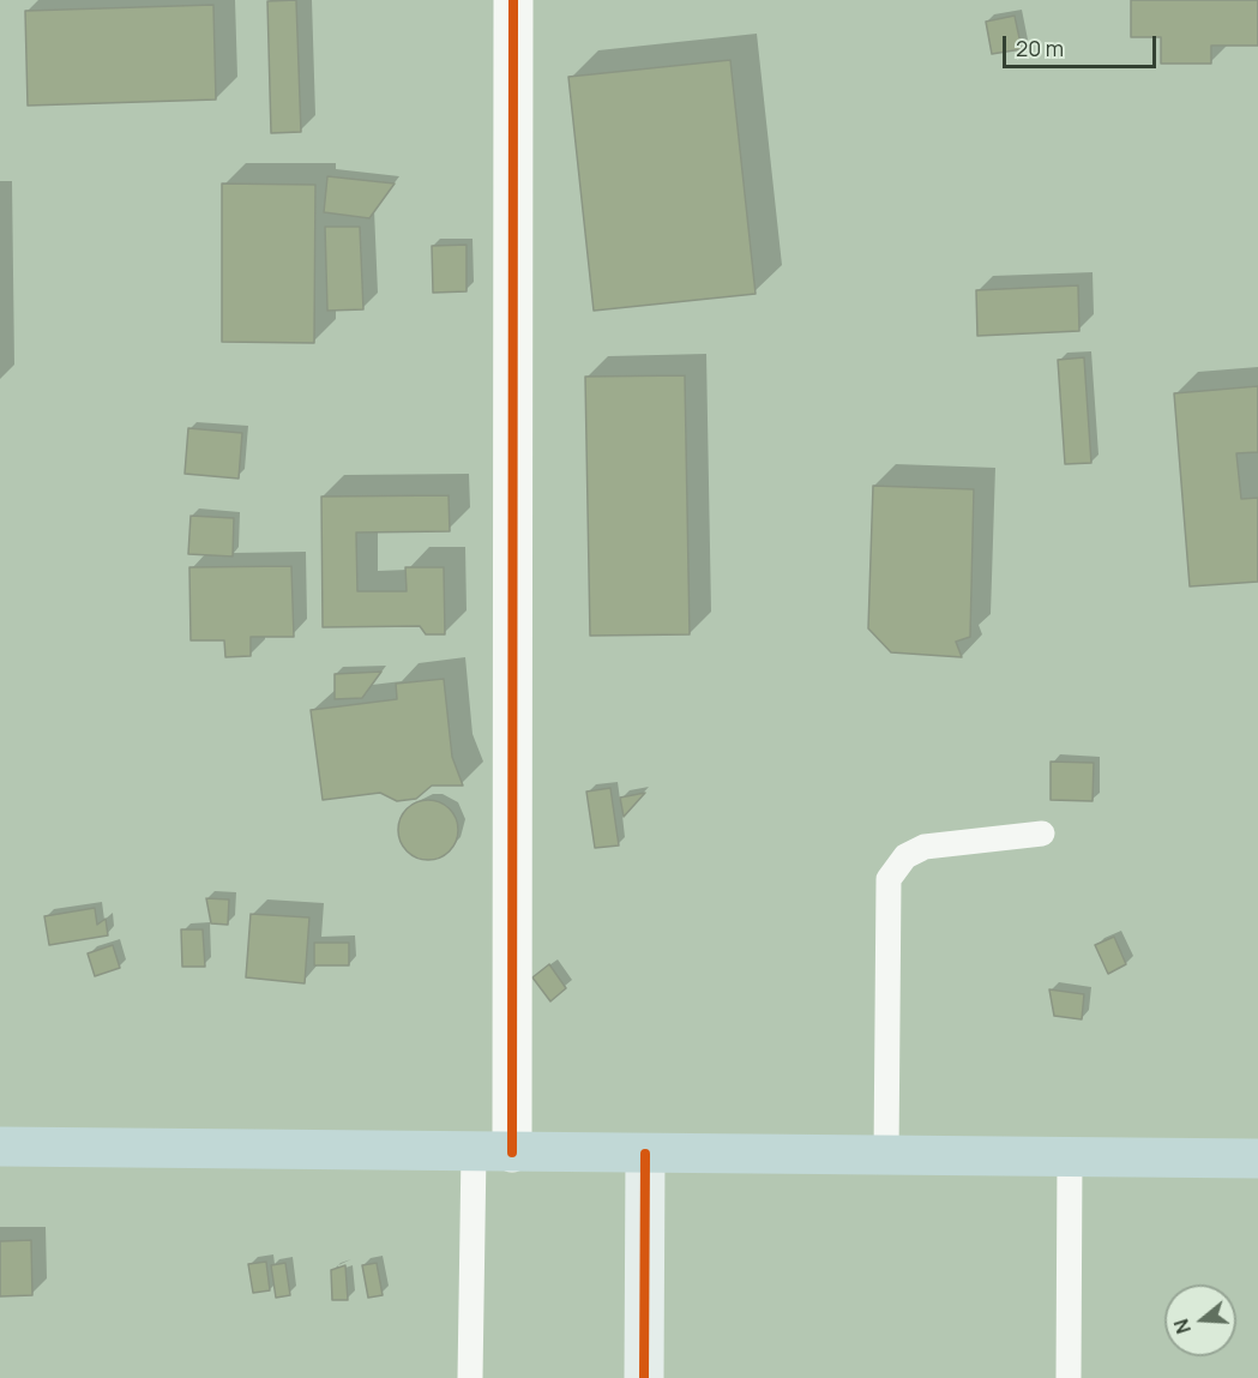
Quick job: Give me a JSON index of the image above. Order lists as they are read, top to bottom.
{
  "scale_bar": "20 m",
  "north": "left"
}
